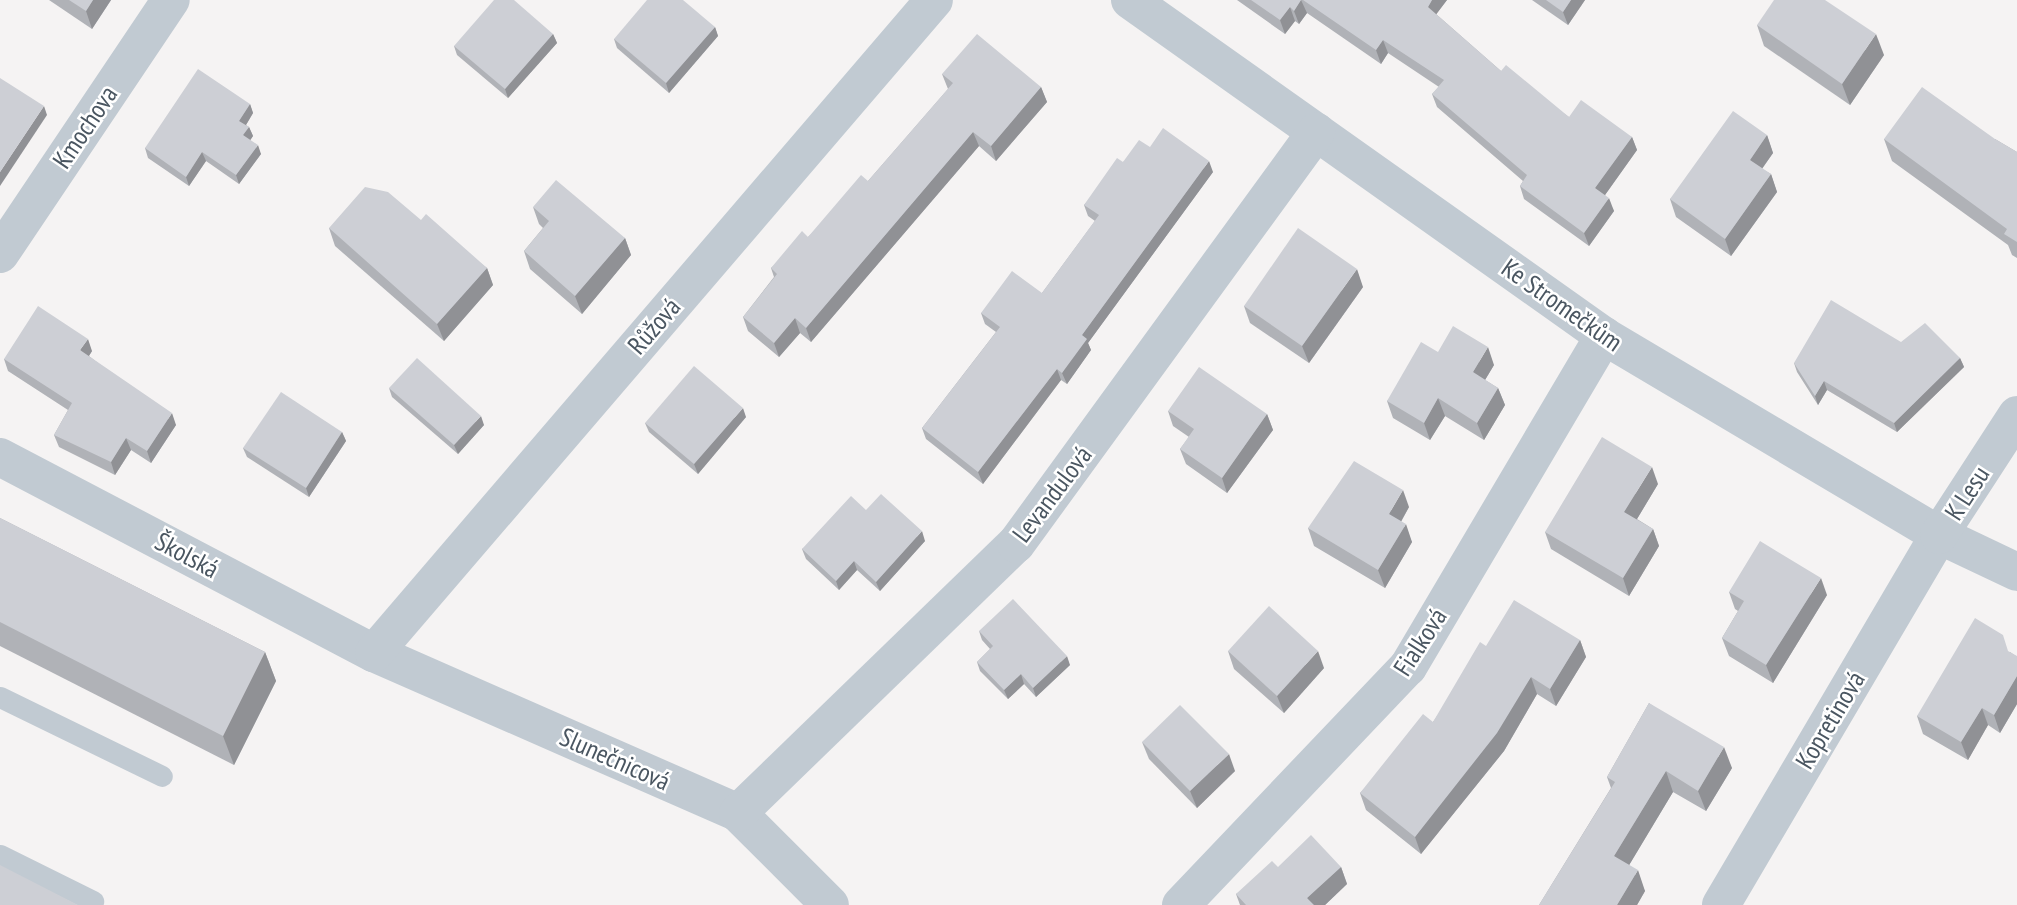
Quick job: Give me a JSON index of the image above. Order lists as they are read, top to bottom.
{
  "streets": {
    "street": [
      "Kmochova",
      "Ke Stromečkům",
      "Růžová",
      "K Lesu",
      "Levandulová",
      "Školská",
      "Fialková",
      "Kopretinová",
      "Slunečnicová"
    ]
  },
  "crossings": [
    ["Ke Stromečkům", "K Lesu"],
    ["Ke Stromečkům", "Levandulová"],
    ["Ke Stromečkům", "Fialková"],
    ["Ke Stromečkům", "Kopretinová"],
    ["Růžová", "Školská"],
    ["Růžová", "Slunečnicová"],
    ["K Lesu", "Kopretinová"],
    ["Levandulová", "Slunečnicová"],
    ["Školská", "Slunečnicová"]
  ]
}
